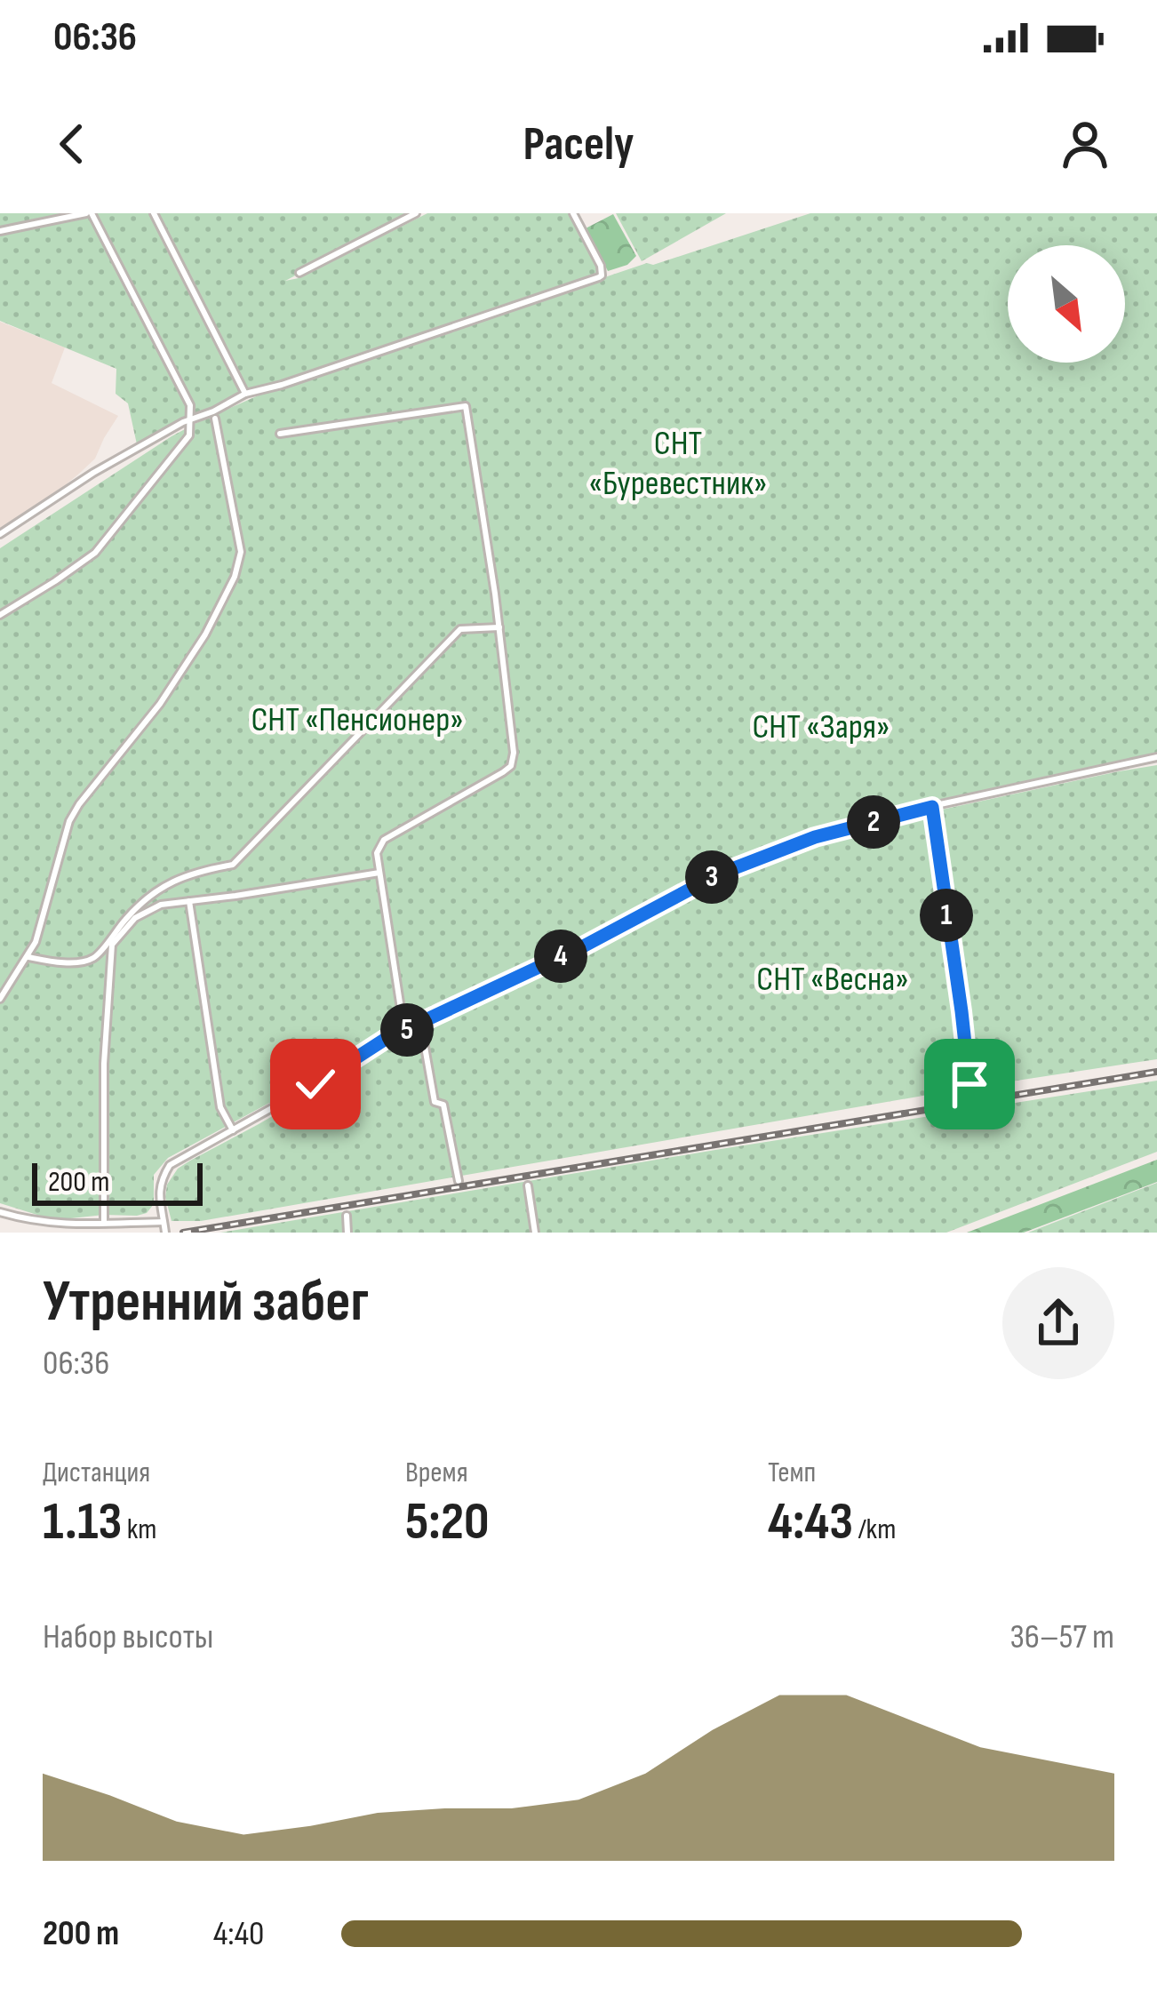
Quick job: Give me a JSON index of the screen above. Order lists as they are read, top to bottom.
{
  "parks": [
    "СНТ «Буревестник»",
    "СНТ «Пенсионер»",
    "СНТ «Заря»",
    "СНТ «Весна»"
  ],
  "scale_bar": "200 m",
  "north": "bottom right",
  "page": {
    "status": "06:36",
    "header": "Pacely",
    "pins": [
      "2",
      "3",
      "1",
      "4",
      "5"
    ],
    "scale": "200 m",
    "heading": ["Утренний забег", "06:36"],
    "stats": [
      ["Дистанция", "1.13 km"],
      ["Время", "5:20"],
      ["Темп", "4:43 /km"]
    ],
    "chart": ["Набор высоты", "36–57 m"],
    "list": [
      {
        "name": "200 m",
        "note": "4:40"
      }
    ]
  }
}
